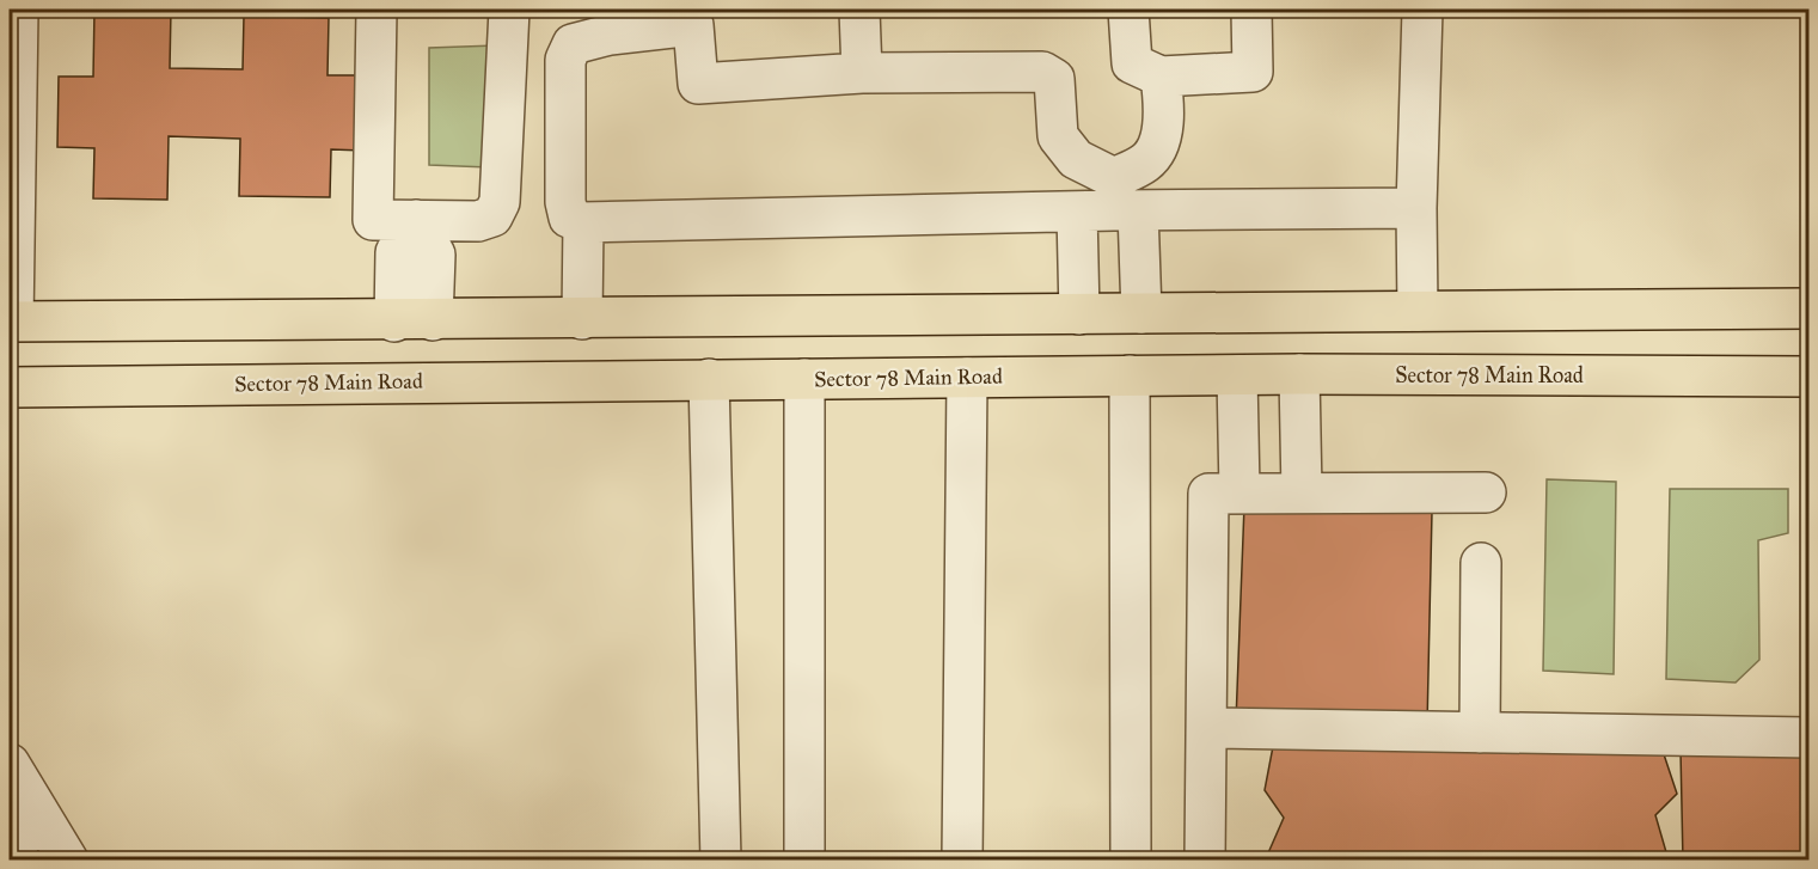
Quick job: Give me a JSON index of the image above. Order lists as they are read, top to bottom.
{
  "streets": {
    "main road": ["Sector 78 Main Road"]
  }
}
